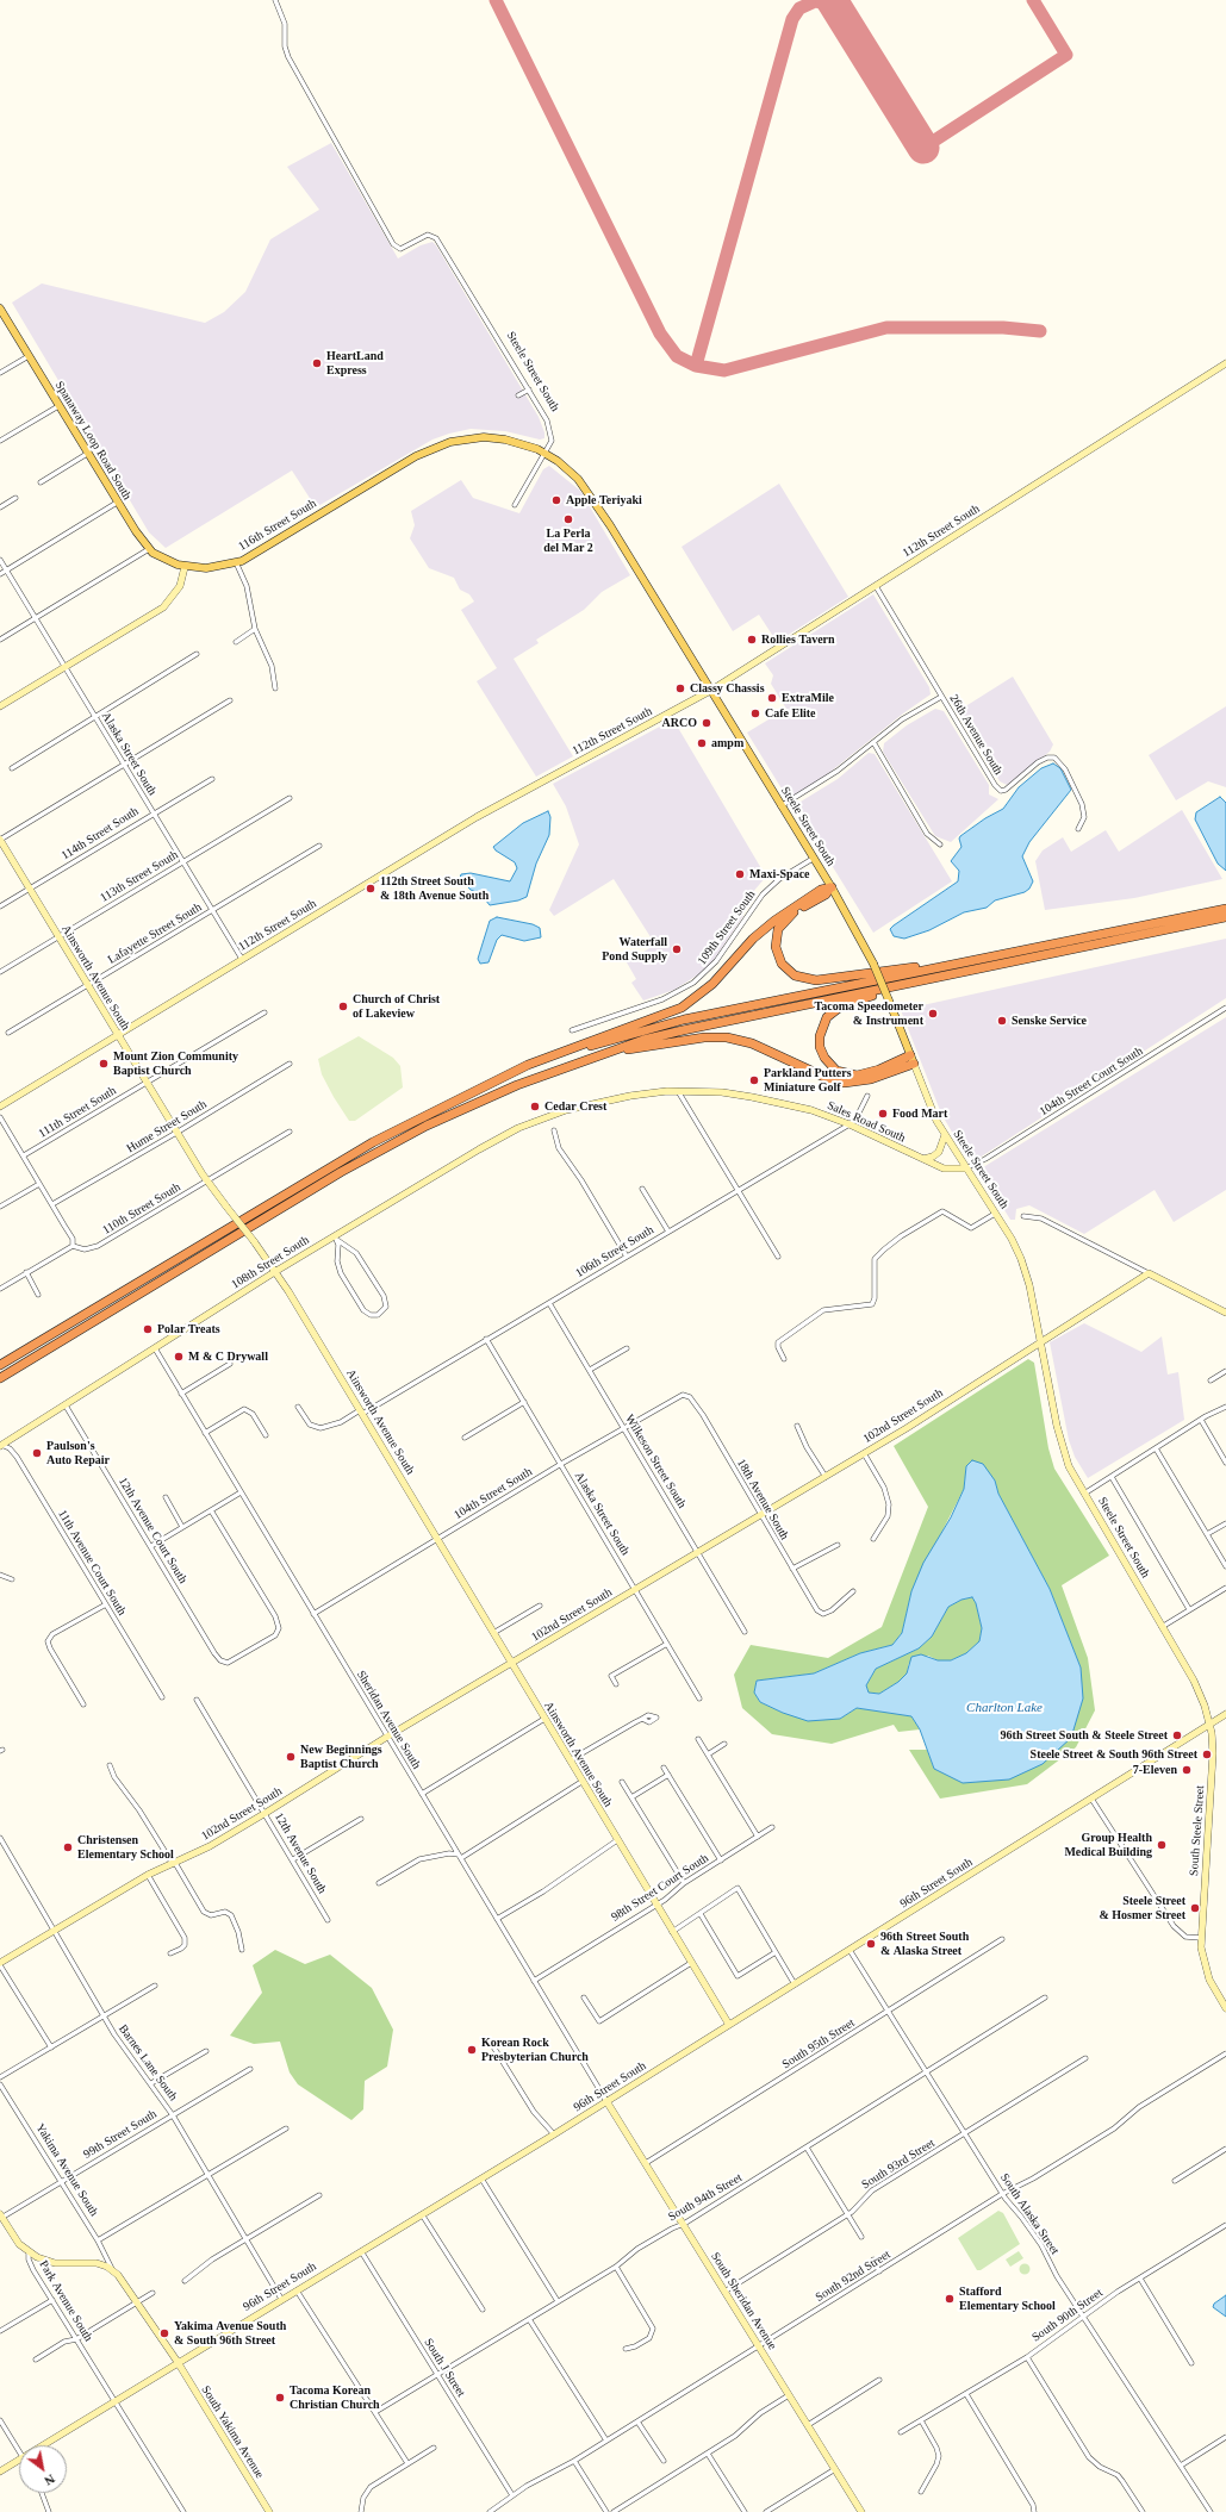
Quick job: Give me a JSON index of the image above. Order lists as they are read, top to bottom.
{
  "streets": {
    "main road": ["Steele Street South", "Spanaway Loop Road South", "116th Street South"],
    "street": [
      "112th Street South",
      "26th Avenue South",
      "Alaska Street South",
      "114th Street South",
      "113th Street South",
      "109th Street South",
      "Lafayette Street South",
      "Ainsworth Avenue South",
      "104th Street Court South",
      "111th Street South",
      "Sales Road South",
      "Hume Street South",
      "110th Street South",
      "106th Street South",
      "108th Street South",
      "102nd Street South",
      "Wilkeson Street South",
      "104th Street South",
      "18th Avenue South",
      "12th Avenue Court South",
      "11th Avenue Court South",
      "Sheridan Avenue South",
      "South Steele Street",
      "12th Avenue South",
      "96th Street South",
      "98th Street Court South",
      "South 95th Street",
      "Barnes Lane South",
      "99th Street South",
      "South 93rd Street",
      "Yakima Avenue South",
      "South 94th Street",
      "South Alaska Street",
      "South 92nd Street",
      "Park Avenue South",
      "South Sheridan Avenue",
      "South 90th Street",
      "South J Street",
      "South Yakima Avenue"
    ]
  },
  "crossings": [
    ["Steele Street South", "116th Street South"],
    ["Steele Street South", "112th Street South"],
    ["Steele Street South", "109th Street South"],
    ["Steele Street South", "104th Street Court South"],
    ["Steele Street South", "Sales Road South"],
    ["Steele Street South", "102nd Street South"],
    ["Steele Street South", "South Steele Street"],
    ["Steele Street South", "96th Street South"],
    ["Spanaway Loop Road South", "116th Street South"],
    ["112th Street South", "26th Avenue South"],
    ["112th Street South", "Alaska Street South"],
    ["112th Street South", "Ainsworth Avenue South"],
    ["Alaska Street South", "114th Street South"],
    ["Alaska Street South", "113th Street South"],
    ["Alaska Street South", "Lafayette Street South"],
    ["Alaska Street South", "106th Street South"],
    ["Alaska Street South", "102nd Street South"],
    ["Alaska Street South", "104th Street South"],
    ["114th Street South", "Ainsworth Avenue South"],
    ["113th Street South", "Ainsworth Avenue South"],
    ["Lafayette Street South", "Ainsworth Avenue South"],
    ["Ainsworth Avenue South", "111th Street South"],
    ["Ainsworth Avenue South", "Hume Street South"],
    ["Ainsworth Avenue South", "110th Street South"],
    ["Ainsworth Avenue South", "106th Street South"],
    ["Ainsworth Avenue South", "108th Street South"],
    ["Ainsworth Avenue South", "102nd Street South"],
    ["Ainsworth Avenue South", "104th Street South"],
    ["Ainsworth Avenue South", "96th Street South"],
    ["Ainsworth Avenue South", "98th Street Court South"],
    ["104th Street Court South", "Sales Road South"],
    ["Sales Road South", "106th Street South"],
    ["Sales Road South", "108th Street South"],
    ["106th Street South", "Wilkeson Street South"],
    ["108th Street South", "12th Avenue Court South"],
    ["108th Street South", "11th Avenue Court South"],
    ["108th Street South", "Sheridan Avenue South"],
    ["102nd Street South", "Wilkeson Street South"],
    ["102nd Street South", "18th Avenue South"],
    ["102nd Street South", "Sheridan Avenue South"],
    ["102nd Street South", "12th Avenue South"],
    ["102nd Street South", "Barnes Lane South"],
    ["Wilkeson Street South", "104th Street South"],
    ["104th Street South", "18th Avenue South"],
    ["104th Street South", "Sheridan Avenue South"],
    ["Sheridan Avenue South", "96th Street South"],
    ["Sheridan Avenue South", "98th Street Court South"],
    ["Sheridan Avenue South", "South Sheridan Avenue"],
    ["South Steele Street", "96th Street South"],
    ["96th Street South", "Barnes Lane South"],
    ["96th Street South", "Yakima Avenue South"],
    ["96th Street South", "South Alaska Street"],
    ["96th Street South", "Park Avenue South"],
    ["96th Street South", "South Sheridan Avenue"],
    ["96th Street South", "South J Street"],
    ["96th Street South", "South Yakima Avenue"],
    ["South 95th Street", "South Alaska Street"],
    ["South 95th Street", "South Sheridan Avenue"],
    ["Barnes Lane South", "99th Street South"],
    ["99th Street South", "Yakima Avenue South"],
    ["99th Street South", "Park Avenue South"],
    ["South 93rd Street", "South Alaska Street"],
    ["South 93rd Street", "South Sheridan Avenue"],
    ["Yakima Avenue South", "South Yakima Avenue"],
    ["South 94th Street", "South Alaska Street"],
    ["South 94th Street", "South Sheridan Avenue"],
    ["South 94th Street", "South J Street"],
    ["South Alaska Street", "South 92nd Street"],
    ["South Alaska Street", "South 90th Street"],
    ["South 92nd Street", "South Sheridan Avenue"],
    ["South 92nd Street", "South J Street"]
  ],
  "water": ["Charlton Lake"],
  "places": [
    "HeartLand Express",
    "Apple Teriyaki",
    "La Perla del Mar 2",
    "Rollies Tavern",
    "Classy Chassis",
    "ExtraMile",
    "Cafe Elite",
    "ARCO",
    "ampm",
    "Maxi-Space",
    "112th Street South & 18th Avenue South",
    "Waterfall Pond Supply",
    "Church of Christ of Lakeview",
    "Tacoma Speedometer & Instrument",
    "Senske Service",
    "Mount Zion Community Baptist Church",
    "Parkland Putters Miniature Golf",
    "Cedar Crest",
    "Food Mart",
    "Polar Treats",
    "M & C Drywall",
    "Paulson's Auto Repair",
    "96th Street South & Steele Street",
    "Steele Street & South 96th Street",
    "New Beginnings Baptist Church",
    "7-Eleven",
    "Group Health Medical Building",
    "Christensen Elementary School",
    "Steele Street & Hosmer Street",
    "96th Street South & Alaska Street",
    "Korean Rock Presbyterian Church",
    "Stafford Elementary School",
    "Yakima Avenue South & South 96th Street",
    "Tacoma Korean Christian Church"
  ],
  "north": "bottom right"
}
